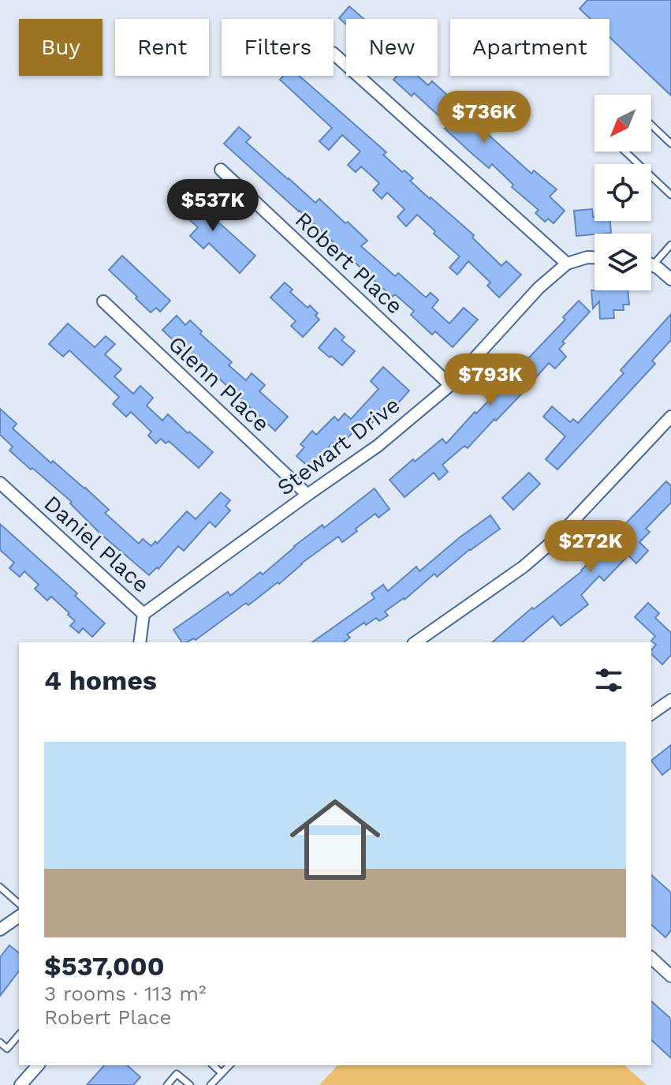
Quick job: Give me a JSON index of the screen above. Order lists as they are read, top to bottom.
{
  "streets": {
    "street": [
      "Robert Place",
      "Glenn Place",
      "Stewart Drive",
      "Daniel Place"
    ]
  },
  "crossings": [
    ["Robert Place", "Stewart Drive"],
    ["Glenn Place", "Stewart Drive"],
    ["Stewart Drive", "Daniel Place"]
  ],
  "north": "bottom left",
  "page": {
    "chip": [
      "Buy",
      "Rent",
      "Filters",
      "New",
      "Apartment"
    ],
    "price": [
      "$736K",
      "$537K",
      "$793K",
      "$272K"
    ],
    "heading": "4 homes",
    "list": [
      {
        "name": "$537,000",
        "note": "3 rooms · 113 m² · Robert Place"
      }
    ]
  }
}
